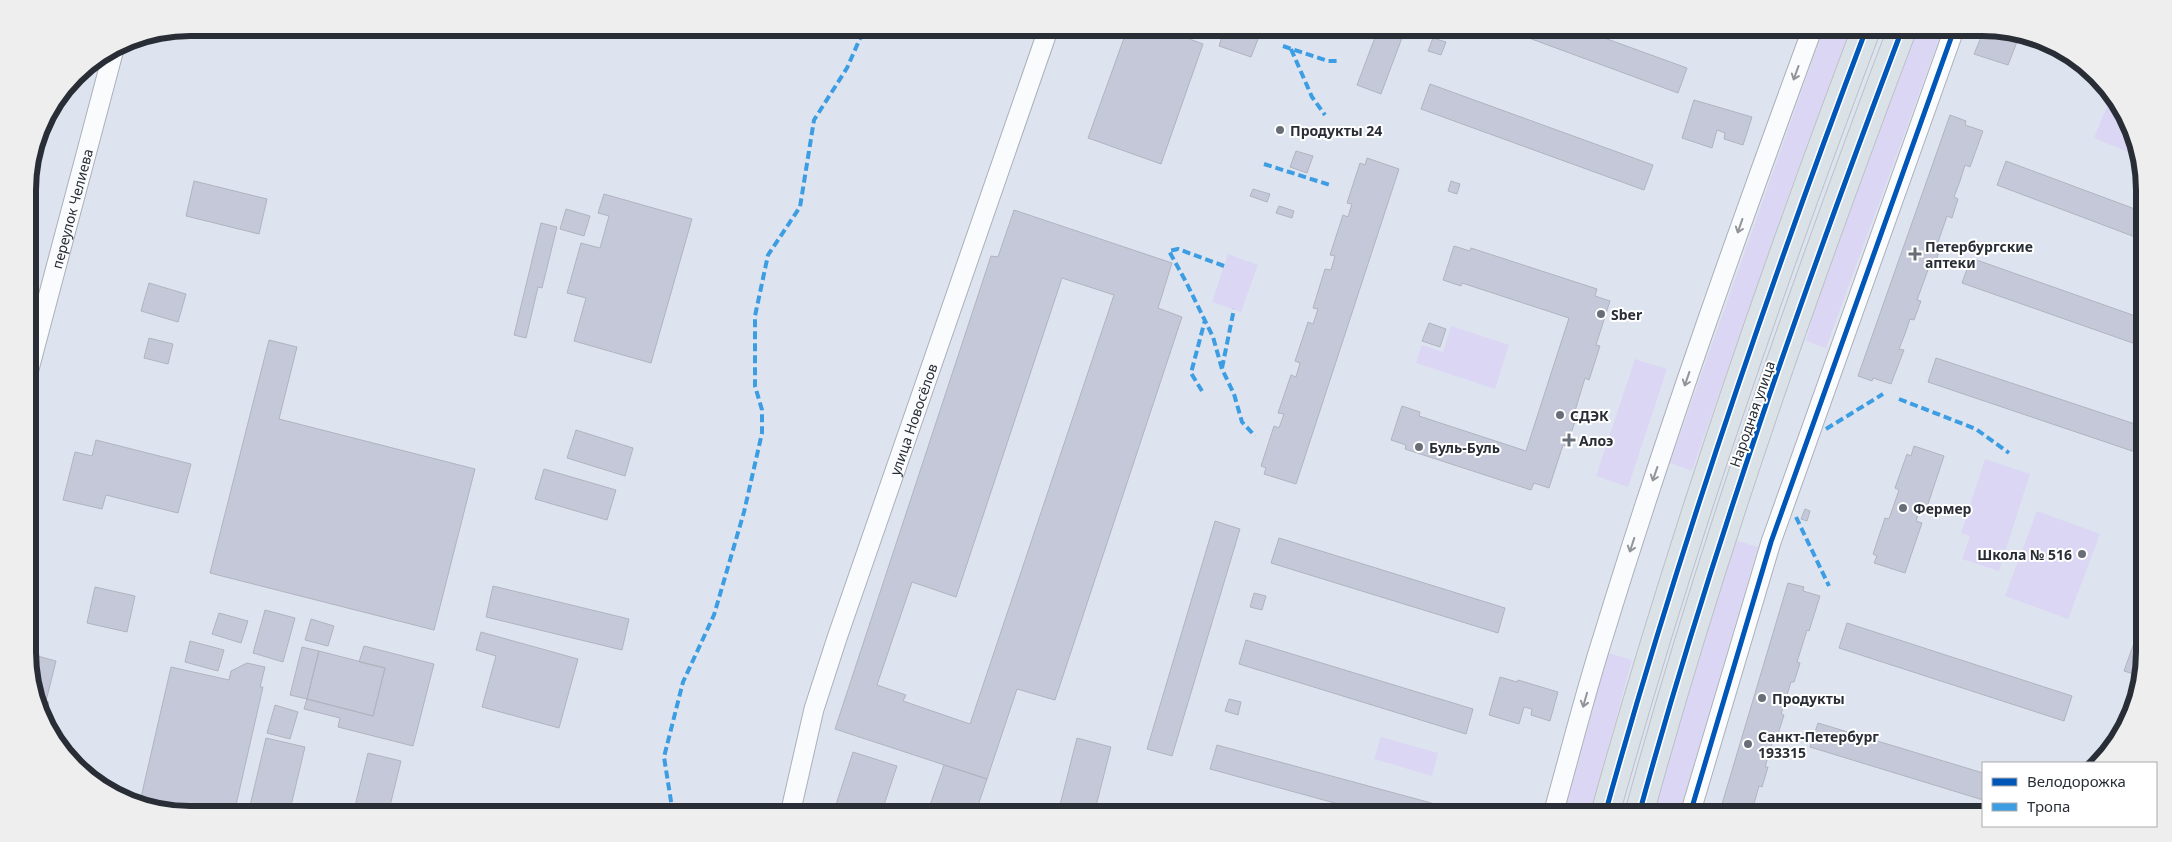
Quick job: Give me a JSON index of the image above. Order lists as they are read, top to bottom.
{
  "streets": {
    "main road": ["Народная улица"],
    "street": ["переулок Челиева", "улица Новосёлов"]
  },
  "places": {
    "other": [
      "Продукты 24",
      "Sber",
      "СДЭК",
      "Буль-Буль",
      "Фермер",
      "Школа № 516",
      "Продукты",
      "Санкт-Петербург 193315"
    ],
    "health": ["Петербургские аптеки", "Алоэ"]
  },
  "legend": ["Велодорожка", "Тропа"]
}
